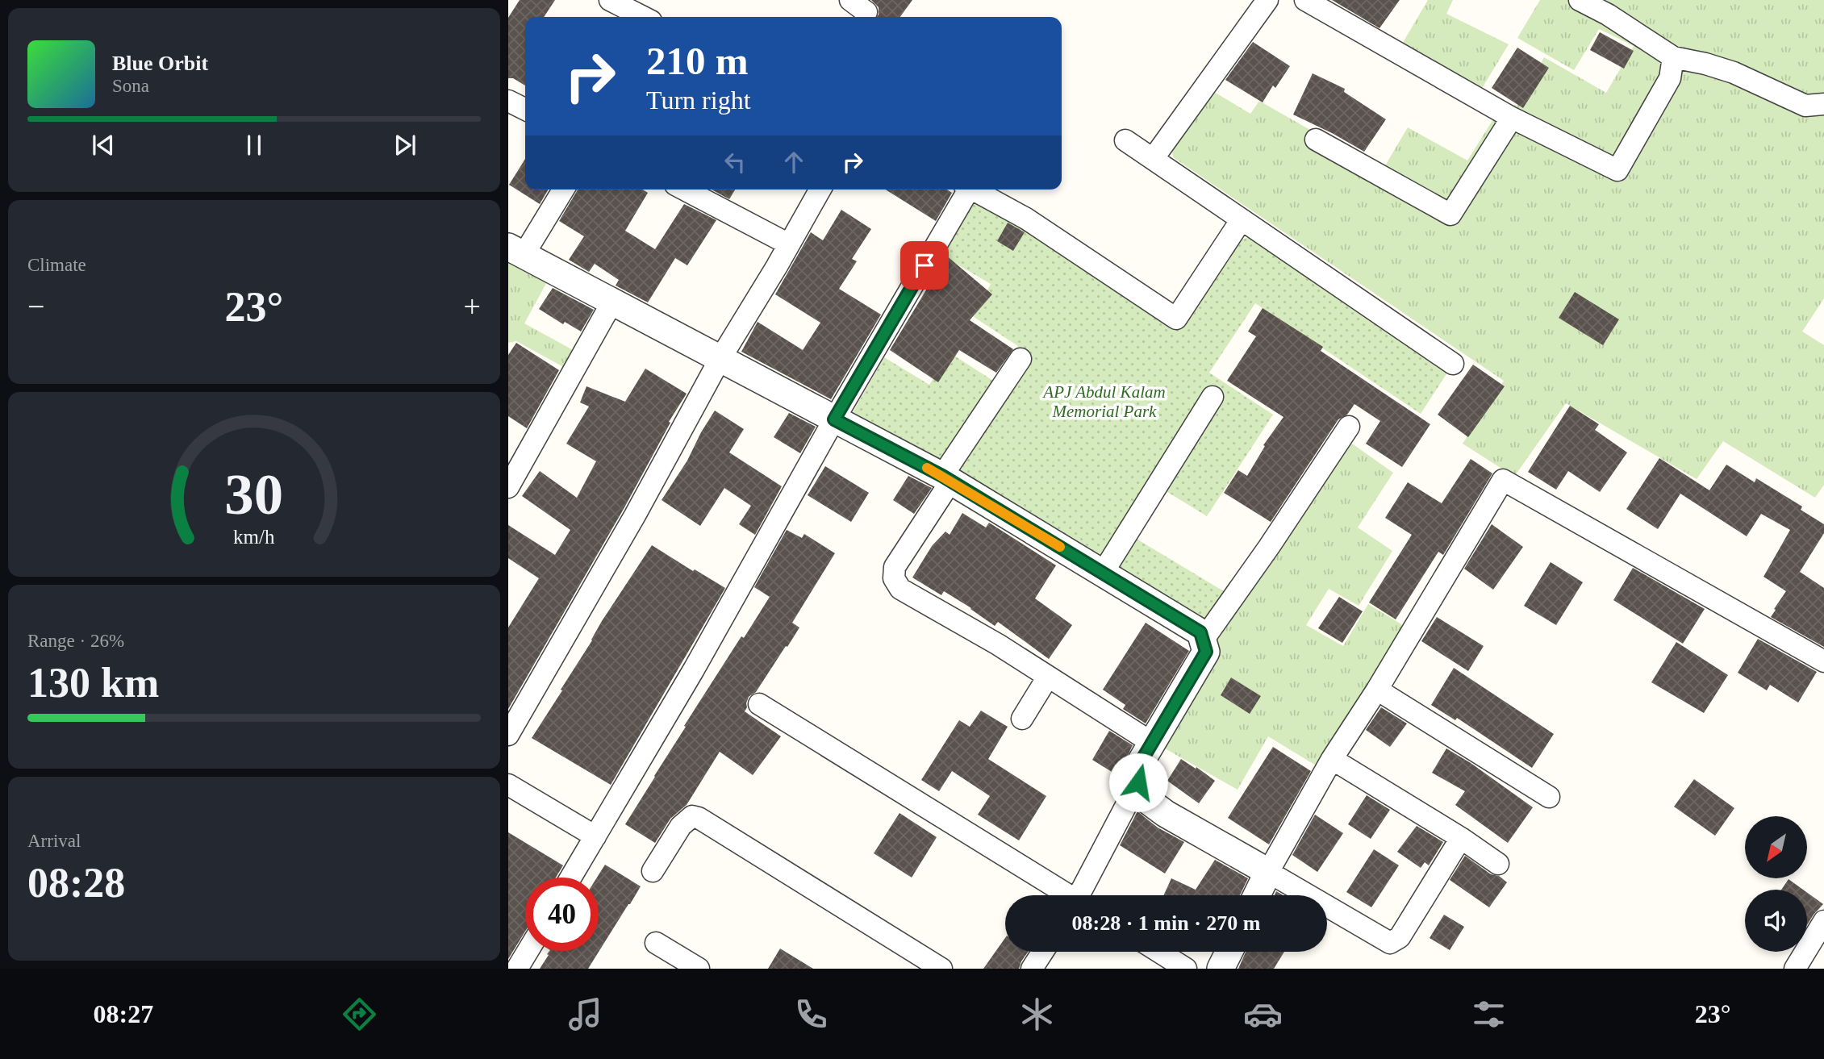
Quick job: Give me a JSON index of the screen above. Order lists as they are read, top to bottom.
{
  "parks": ["APJ Abdul Kalam Memorial Park"],
  "north": "bottom left",
  "page": {
    "turn": ["210 m", "Turn right"],
    "song": ["Blue Orbit", "Sona"],
    "tile": [
      "Climate",
      ["Range · 26%", "130 km"],
      ["Arrival", "08:28"]
    ],
    "heat": ["−", "23°", "+"],
    "limit": "40",
    "trip": "08:28 · 1 min · 270 m",
    "tabs": ["08:27", "23°"],
    "gauge": ["30", "km/h"]
  }
}
